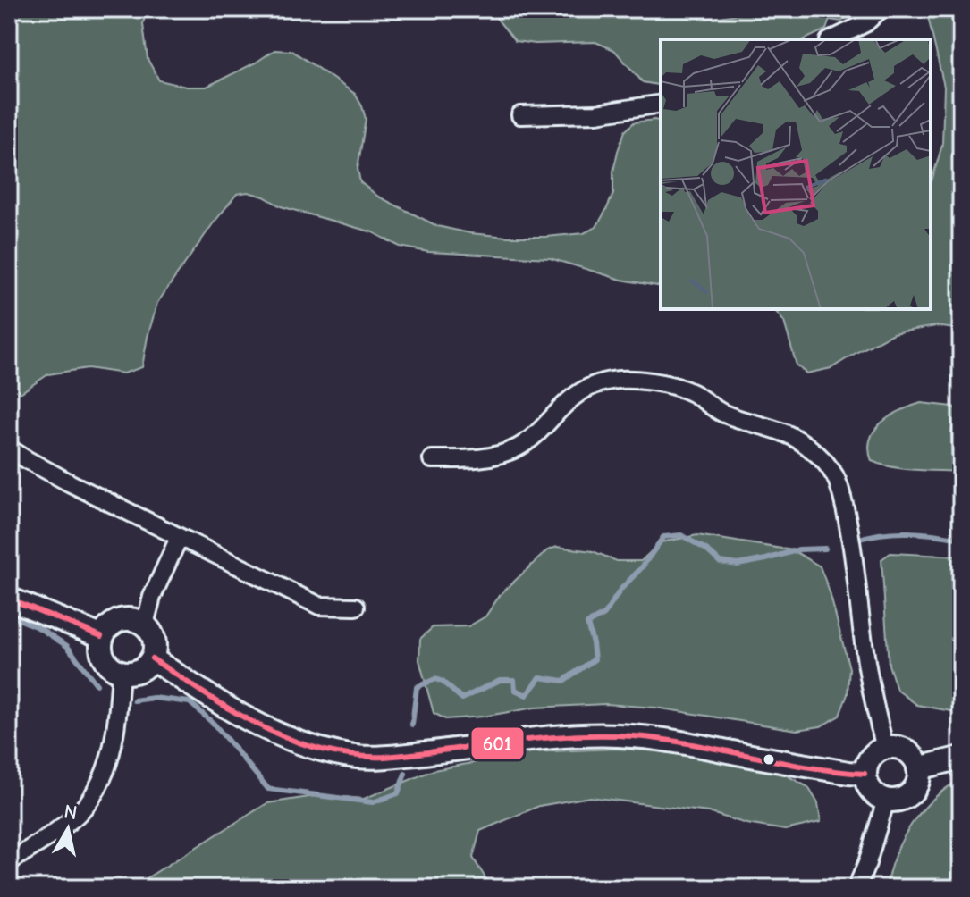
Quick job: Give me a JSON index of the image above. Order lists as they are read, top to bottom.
{
  "lines": ["transit line 601"],
  "north": "top"
}
